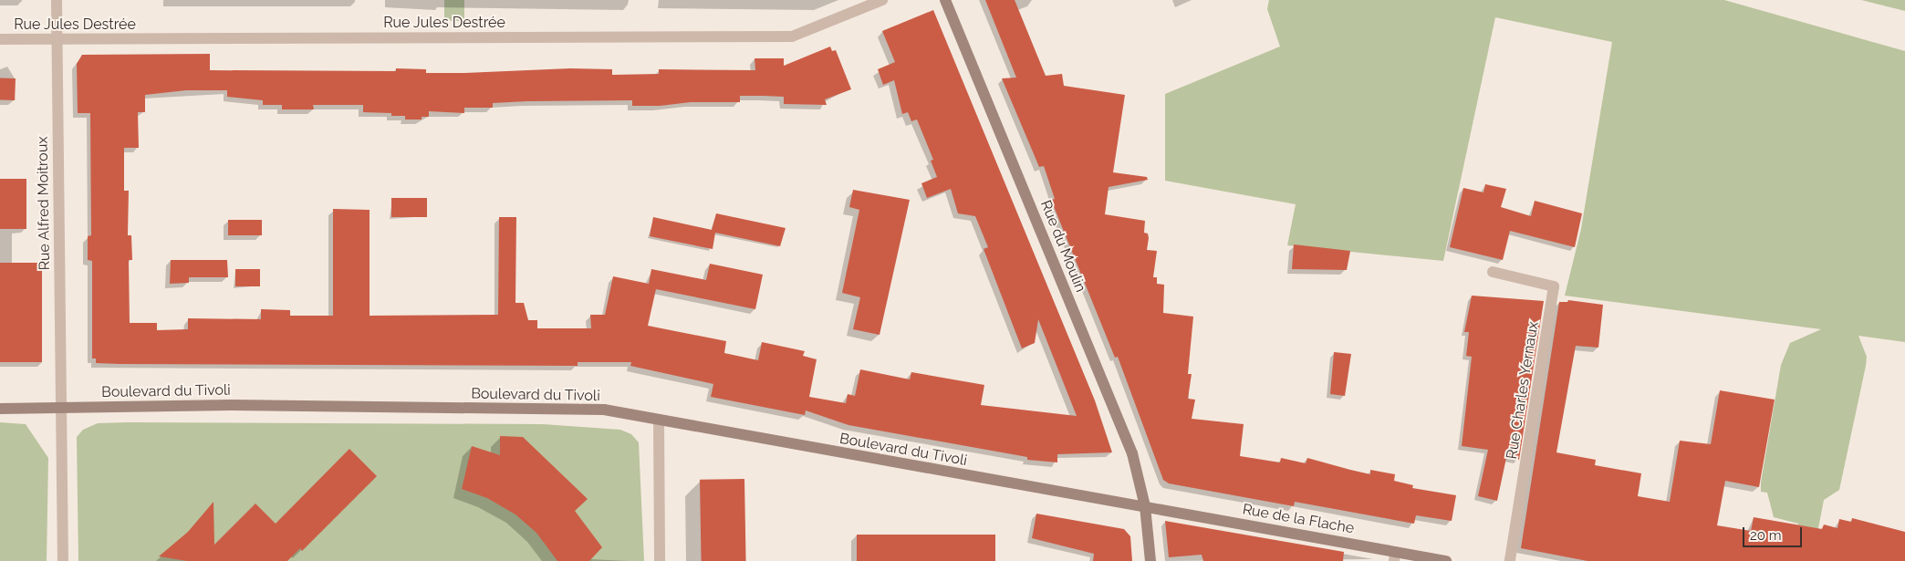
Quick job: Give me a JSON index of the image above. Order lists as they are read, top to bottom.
{
  "streets": {
    "street": [
      "Rue Jules Destrée",
      "Rue Alfred Moitroux",
      "Rue du Moulin",
      "Rue Charles Yernaux",
      "Boulevard du Tivoli",
      "Rue de la Flache"
    ]
  },
  "crossings": [
    ["Rue Jules Destrée", "Rue Alfred Moitroux"],
    ["Rue Alfred Moitroux", "Boulevard du Tivoli"],
    ["Rue du Moulin", "Boulevard du Tivoli"],
    ["Rue du Moulin", "Rue de la Flache"],
    ["Boulevard du Tivoli", "Rue de la Flache"]
  ],
  "scale_bar": "20 m"
}
